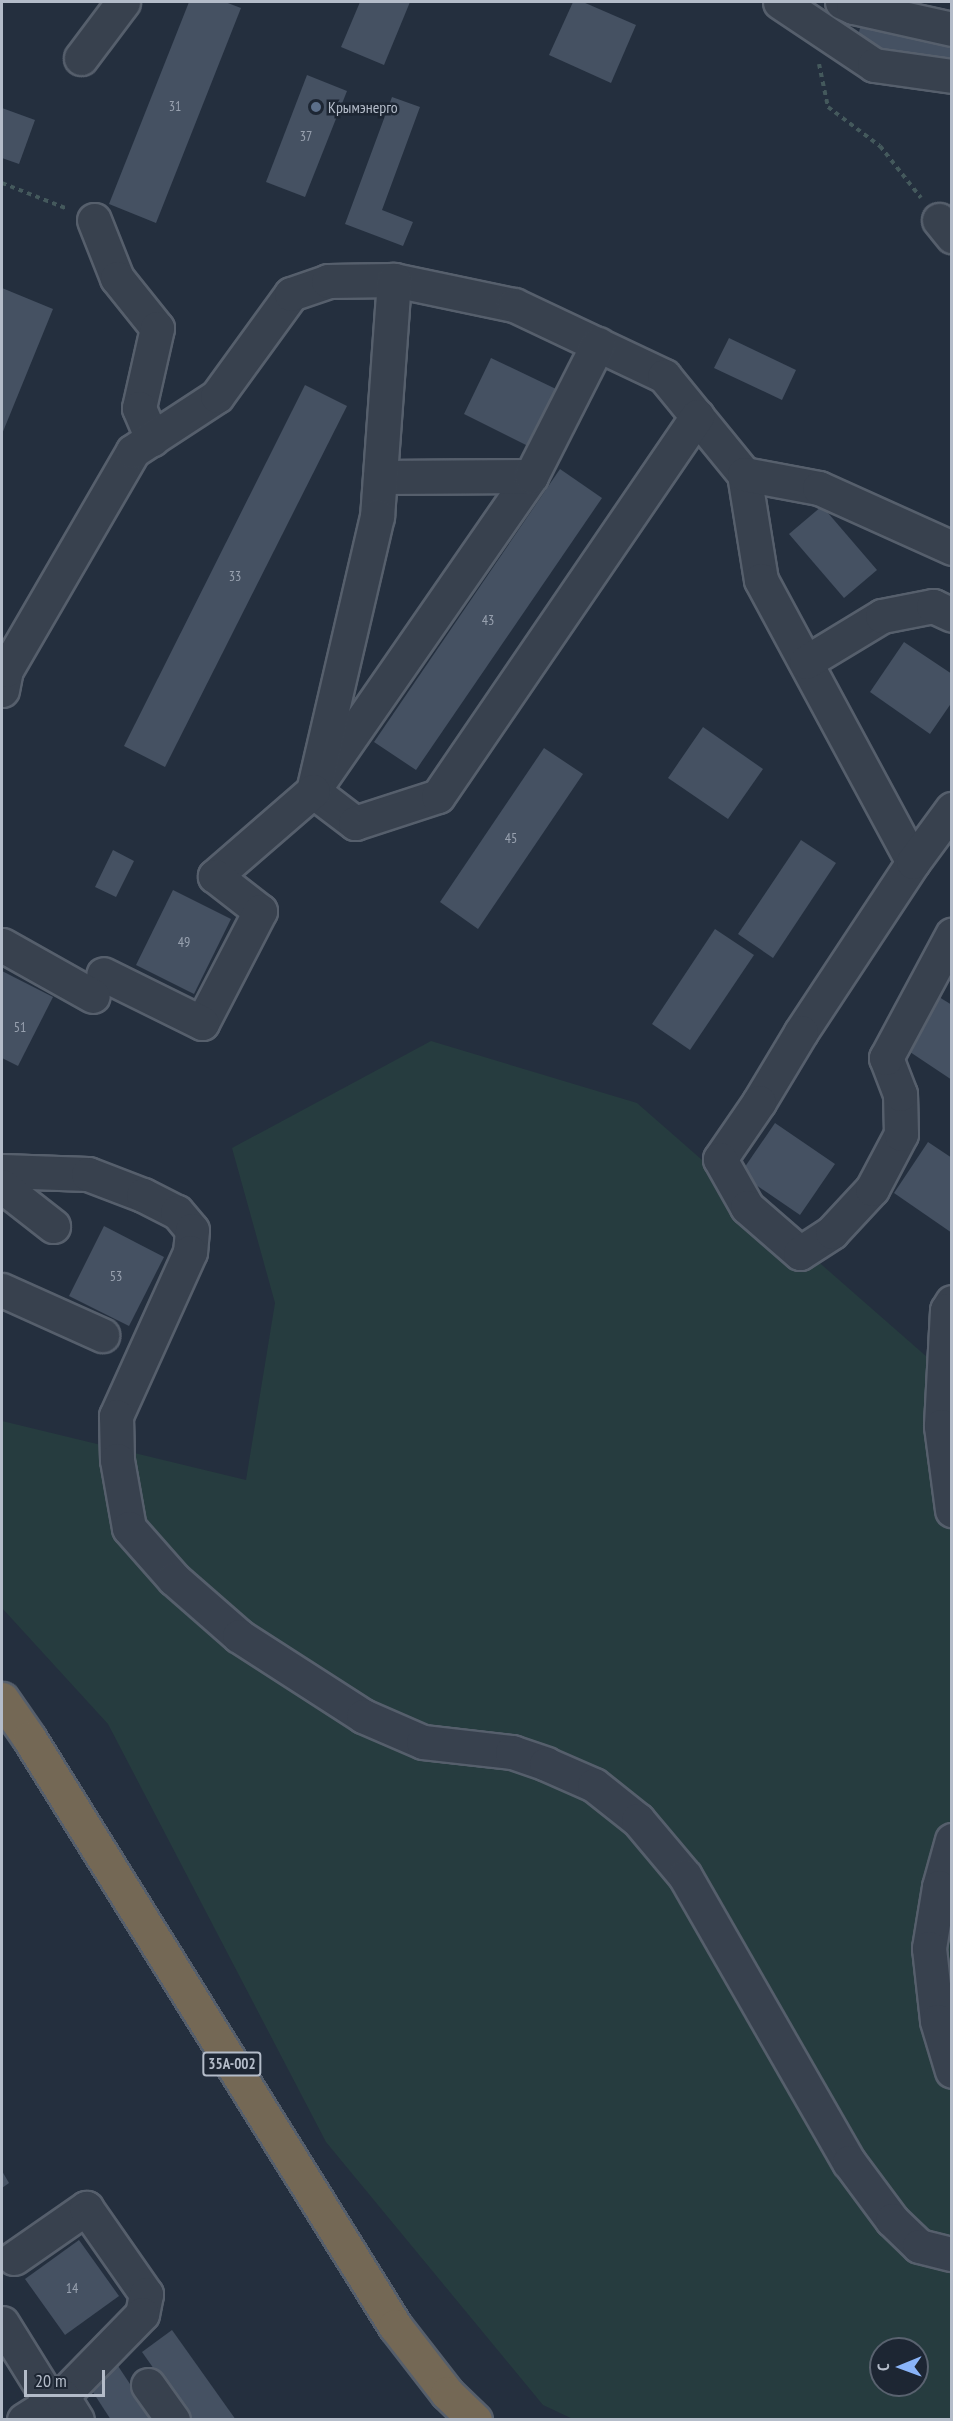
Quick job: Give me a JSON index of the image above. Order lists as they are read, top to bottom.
{
  "streets": {
    "highway": ["35А-002"]
  },
  "places": ["Крымэнерго"],
  "house_numbers": [
    "31",
    "37",
    "33",
    "43",
    "45",
    "49",
    "51",
    "53",
    "14"
  ],
  "scale_bar": "20 m",
  "north": "left"
}
